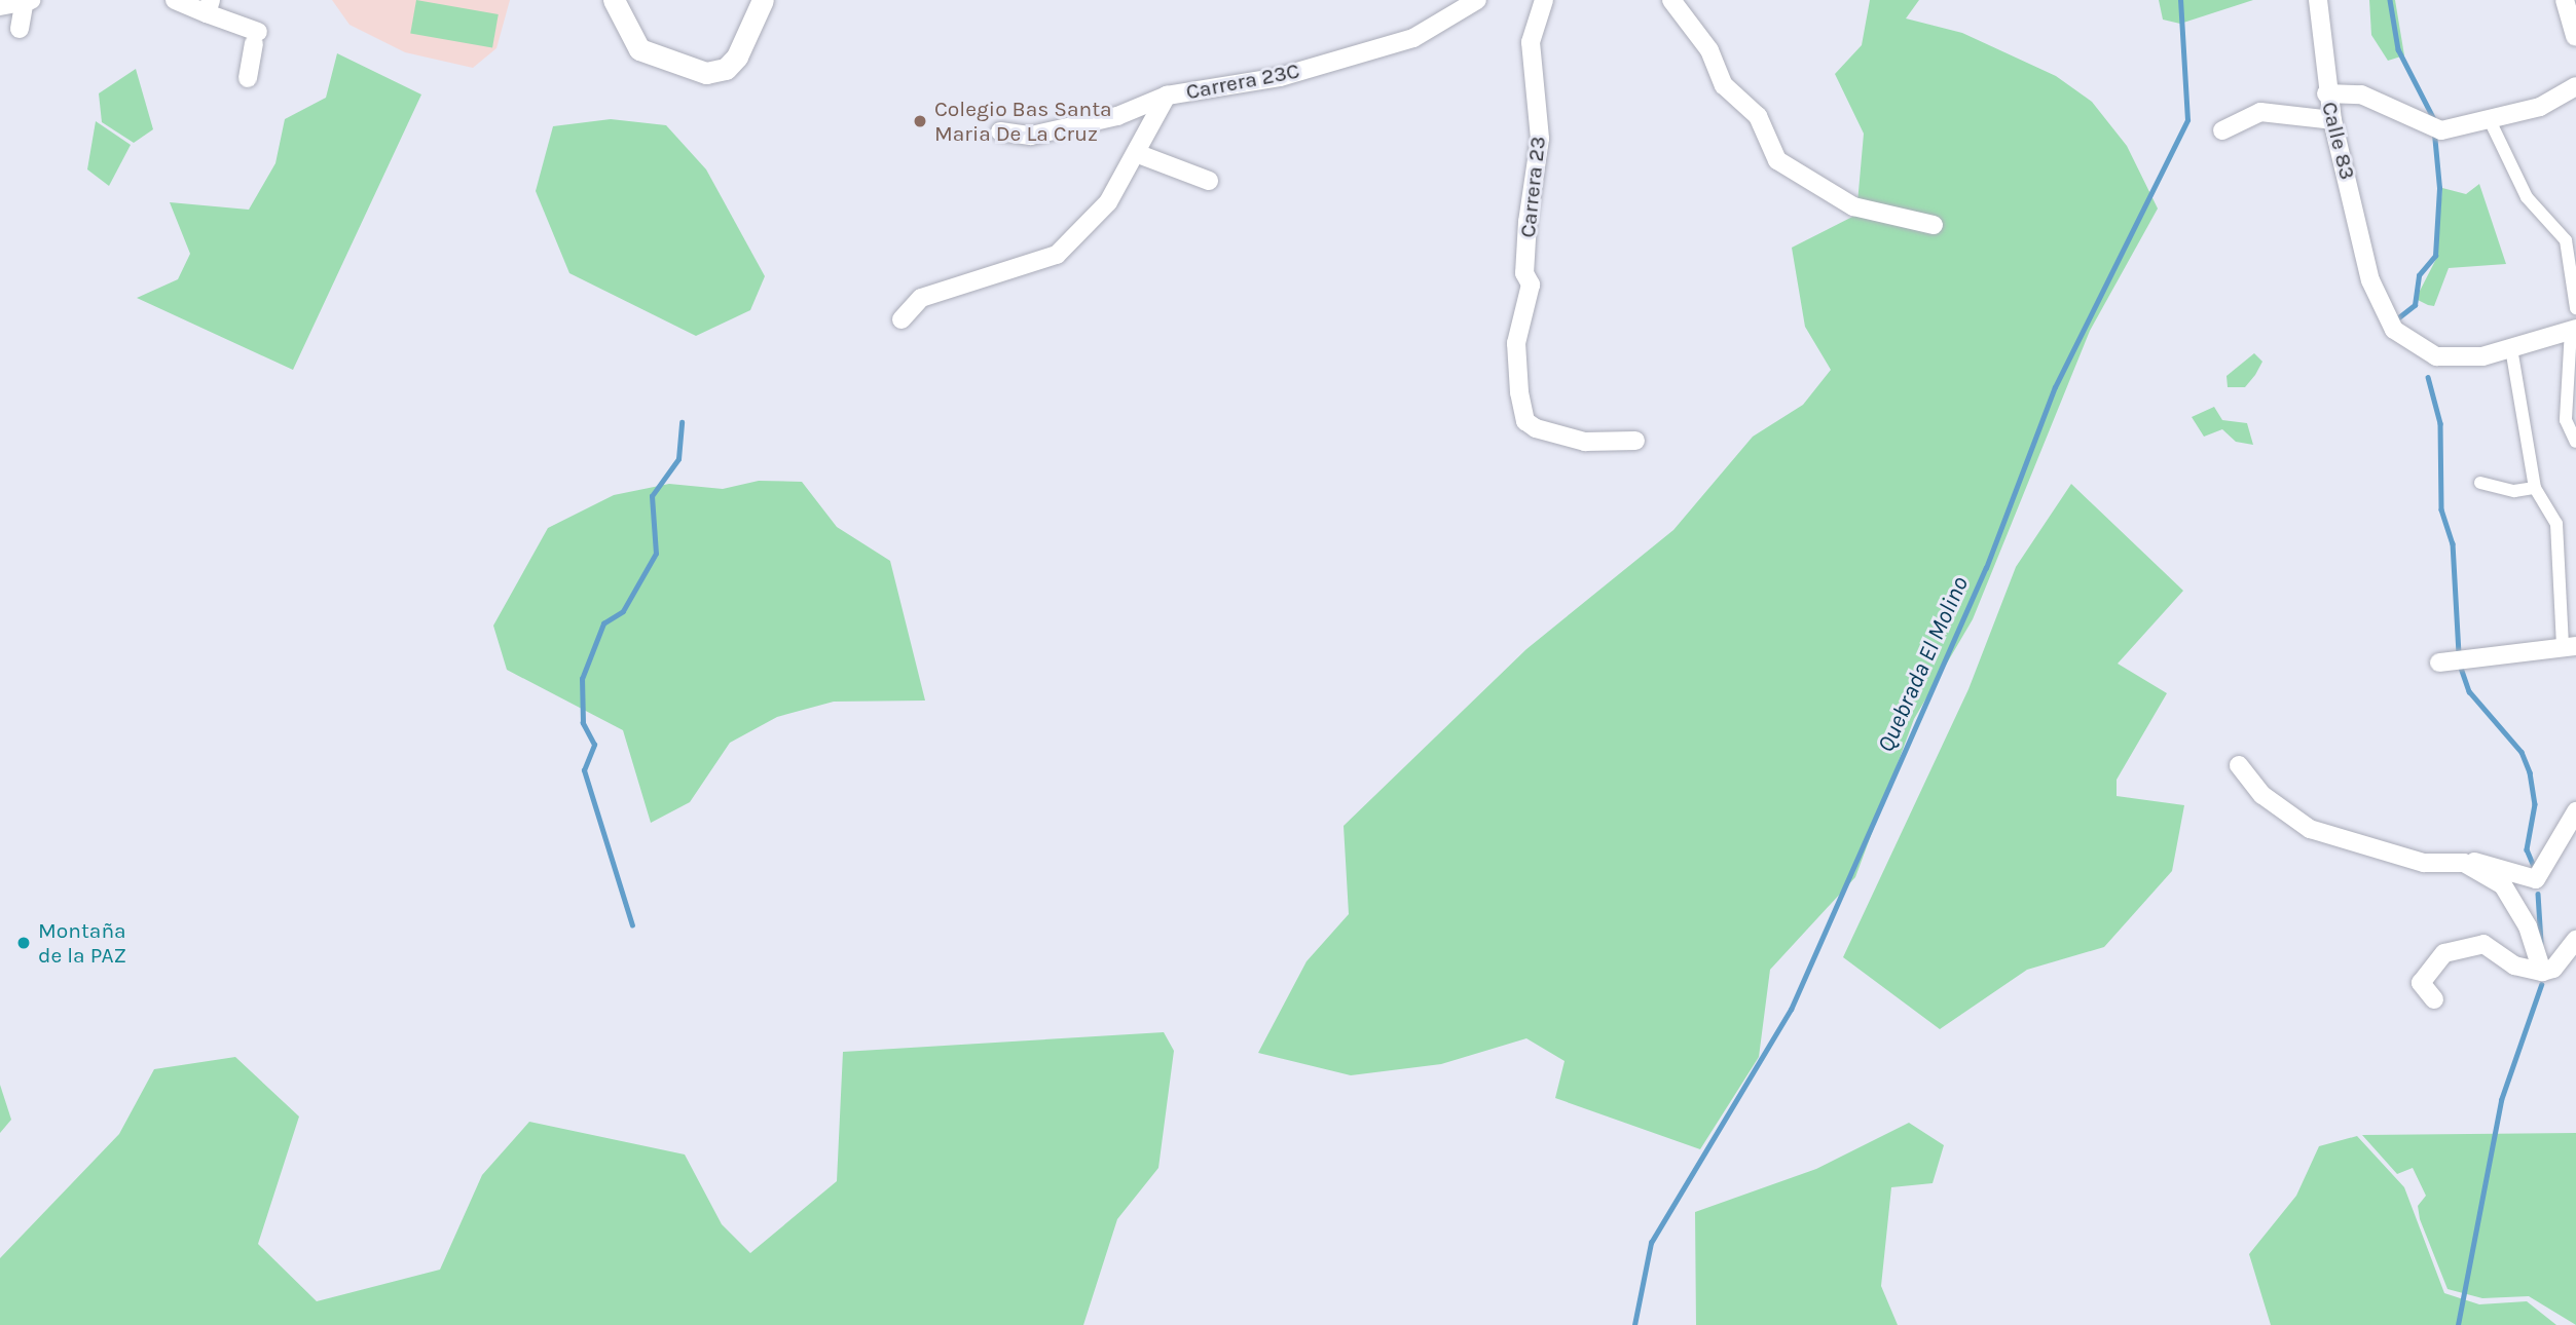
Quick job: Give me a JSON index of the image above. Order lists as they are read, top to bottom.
{
  "streets": {
    "street": ["Carrera 23C", "Calle 83", "Carrera 23"]
  },
  "water": ["Quebrada El Molino"],
  "places": ["Colegio Bas Santa Maria De La Cruz", "Montaña de la PAZ"]
}
